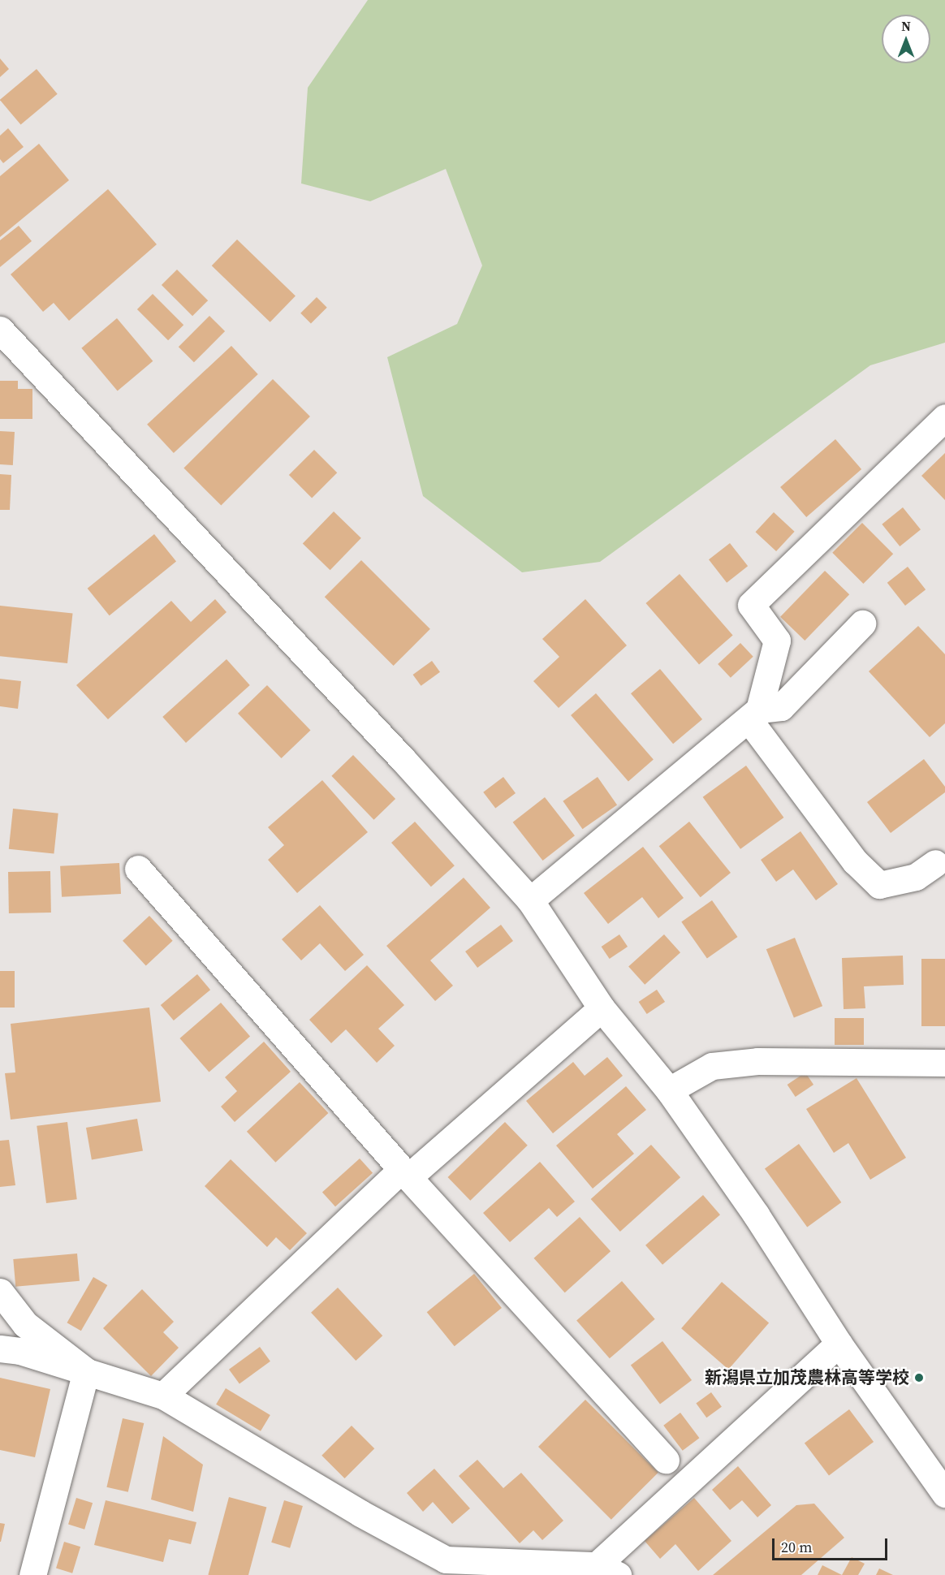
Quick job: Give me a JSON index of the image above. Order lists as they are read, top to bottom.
{
  "places": ["新潟県立加茂農林高等学校"],
  "scale_bar": "20 m",
  "north": "top"
}
